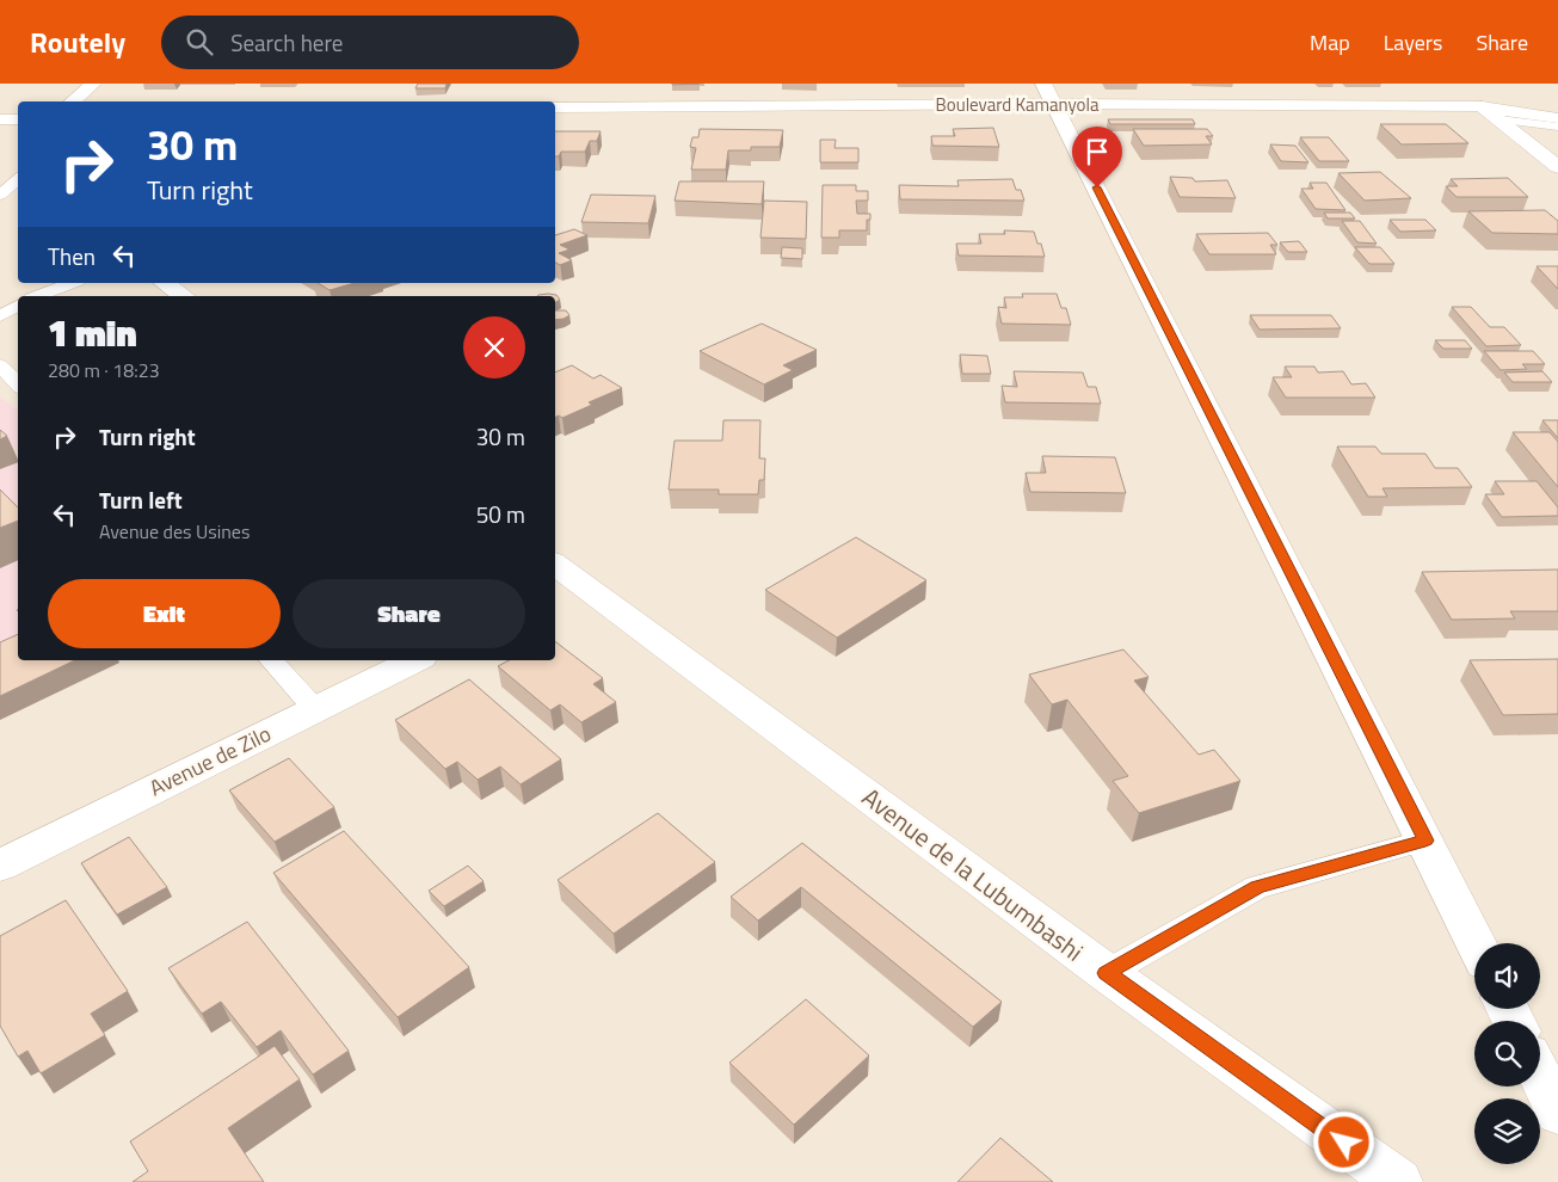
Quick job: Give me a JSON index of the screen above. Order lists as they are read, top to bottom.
{
  "streets": {
    "street": ["Boulevard Kamanyola", "Avenue de Zilo", "Avenue de la Lubumbashi"]
  },
  "page": {
    "header": "Routely",
    "search": "Search here",
    "nav": ["Map", "Layers", "Share"],
    "turn": ["30 m", "Turn right"],
    "then": "Then",
    "heading": ["1 min", "280 m · 18:23"],
    "list": [
      {
        "name": "Turn right",
        "value": "30 m"
      },
      {
        "name": "Turn left",
        "note": "Avenue des Usines",
        "value": "50 m"
      }
    ],
    "buttons": ["Exit", "Share"]
  }
}
